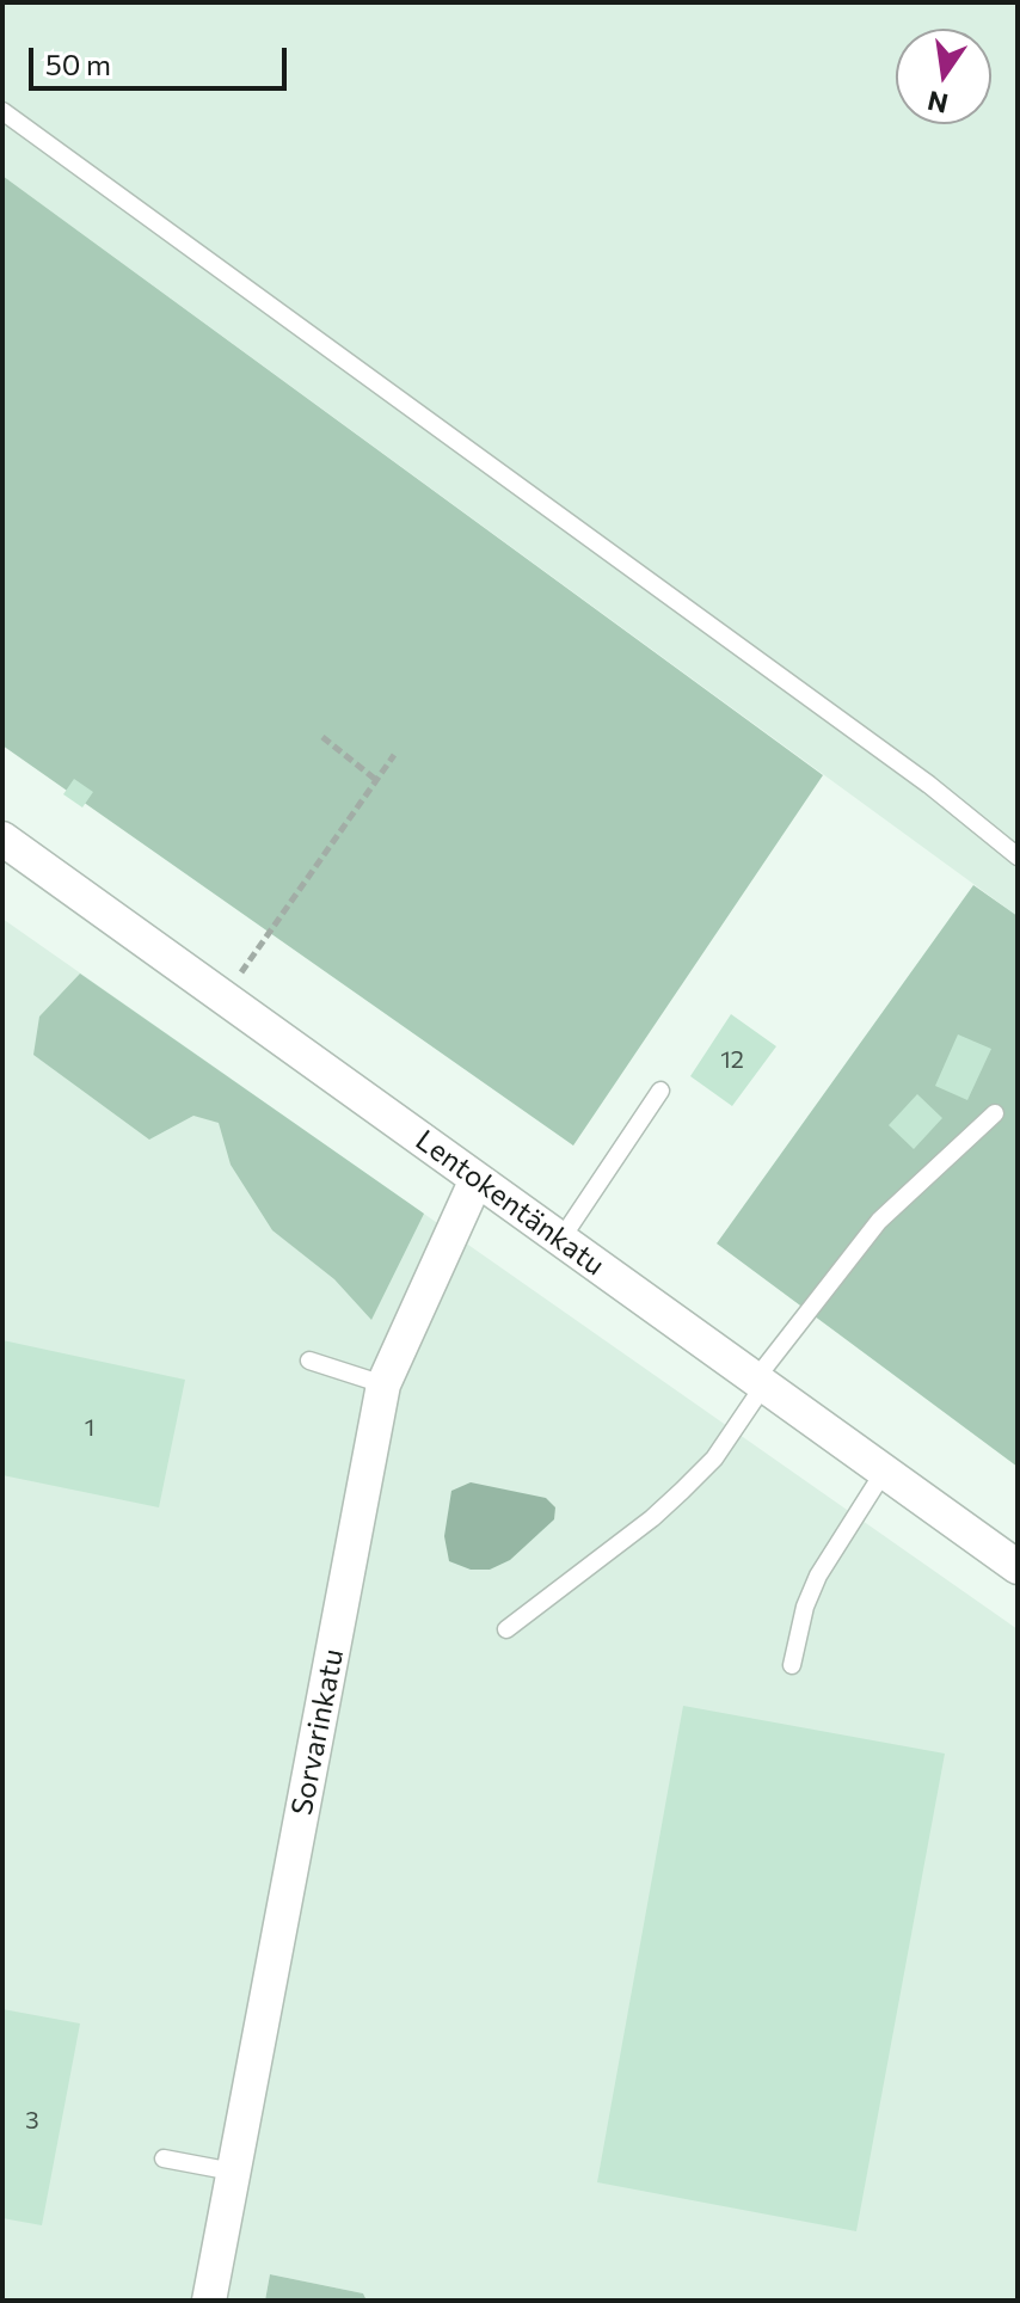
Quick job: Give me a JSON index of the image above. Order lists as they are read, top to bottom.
{
  "streets": {
    "street": ["Lentokentänkatu", "Sorvarinkatu"]
  },
  "crossings": [
    ["Lentokentänkatu", "Sorvarinkatu"]
  ],
  "house_numbers": ["12", "1", "3"],
  "scale_bar": "50 m",
  "north": "bottom"
}
